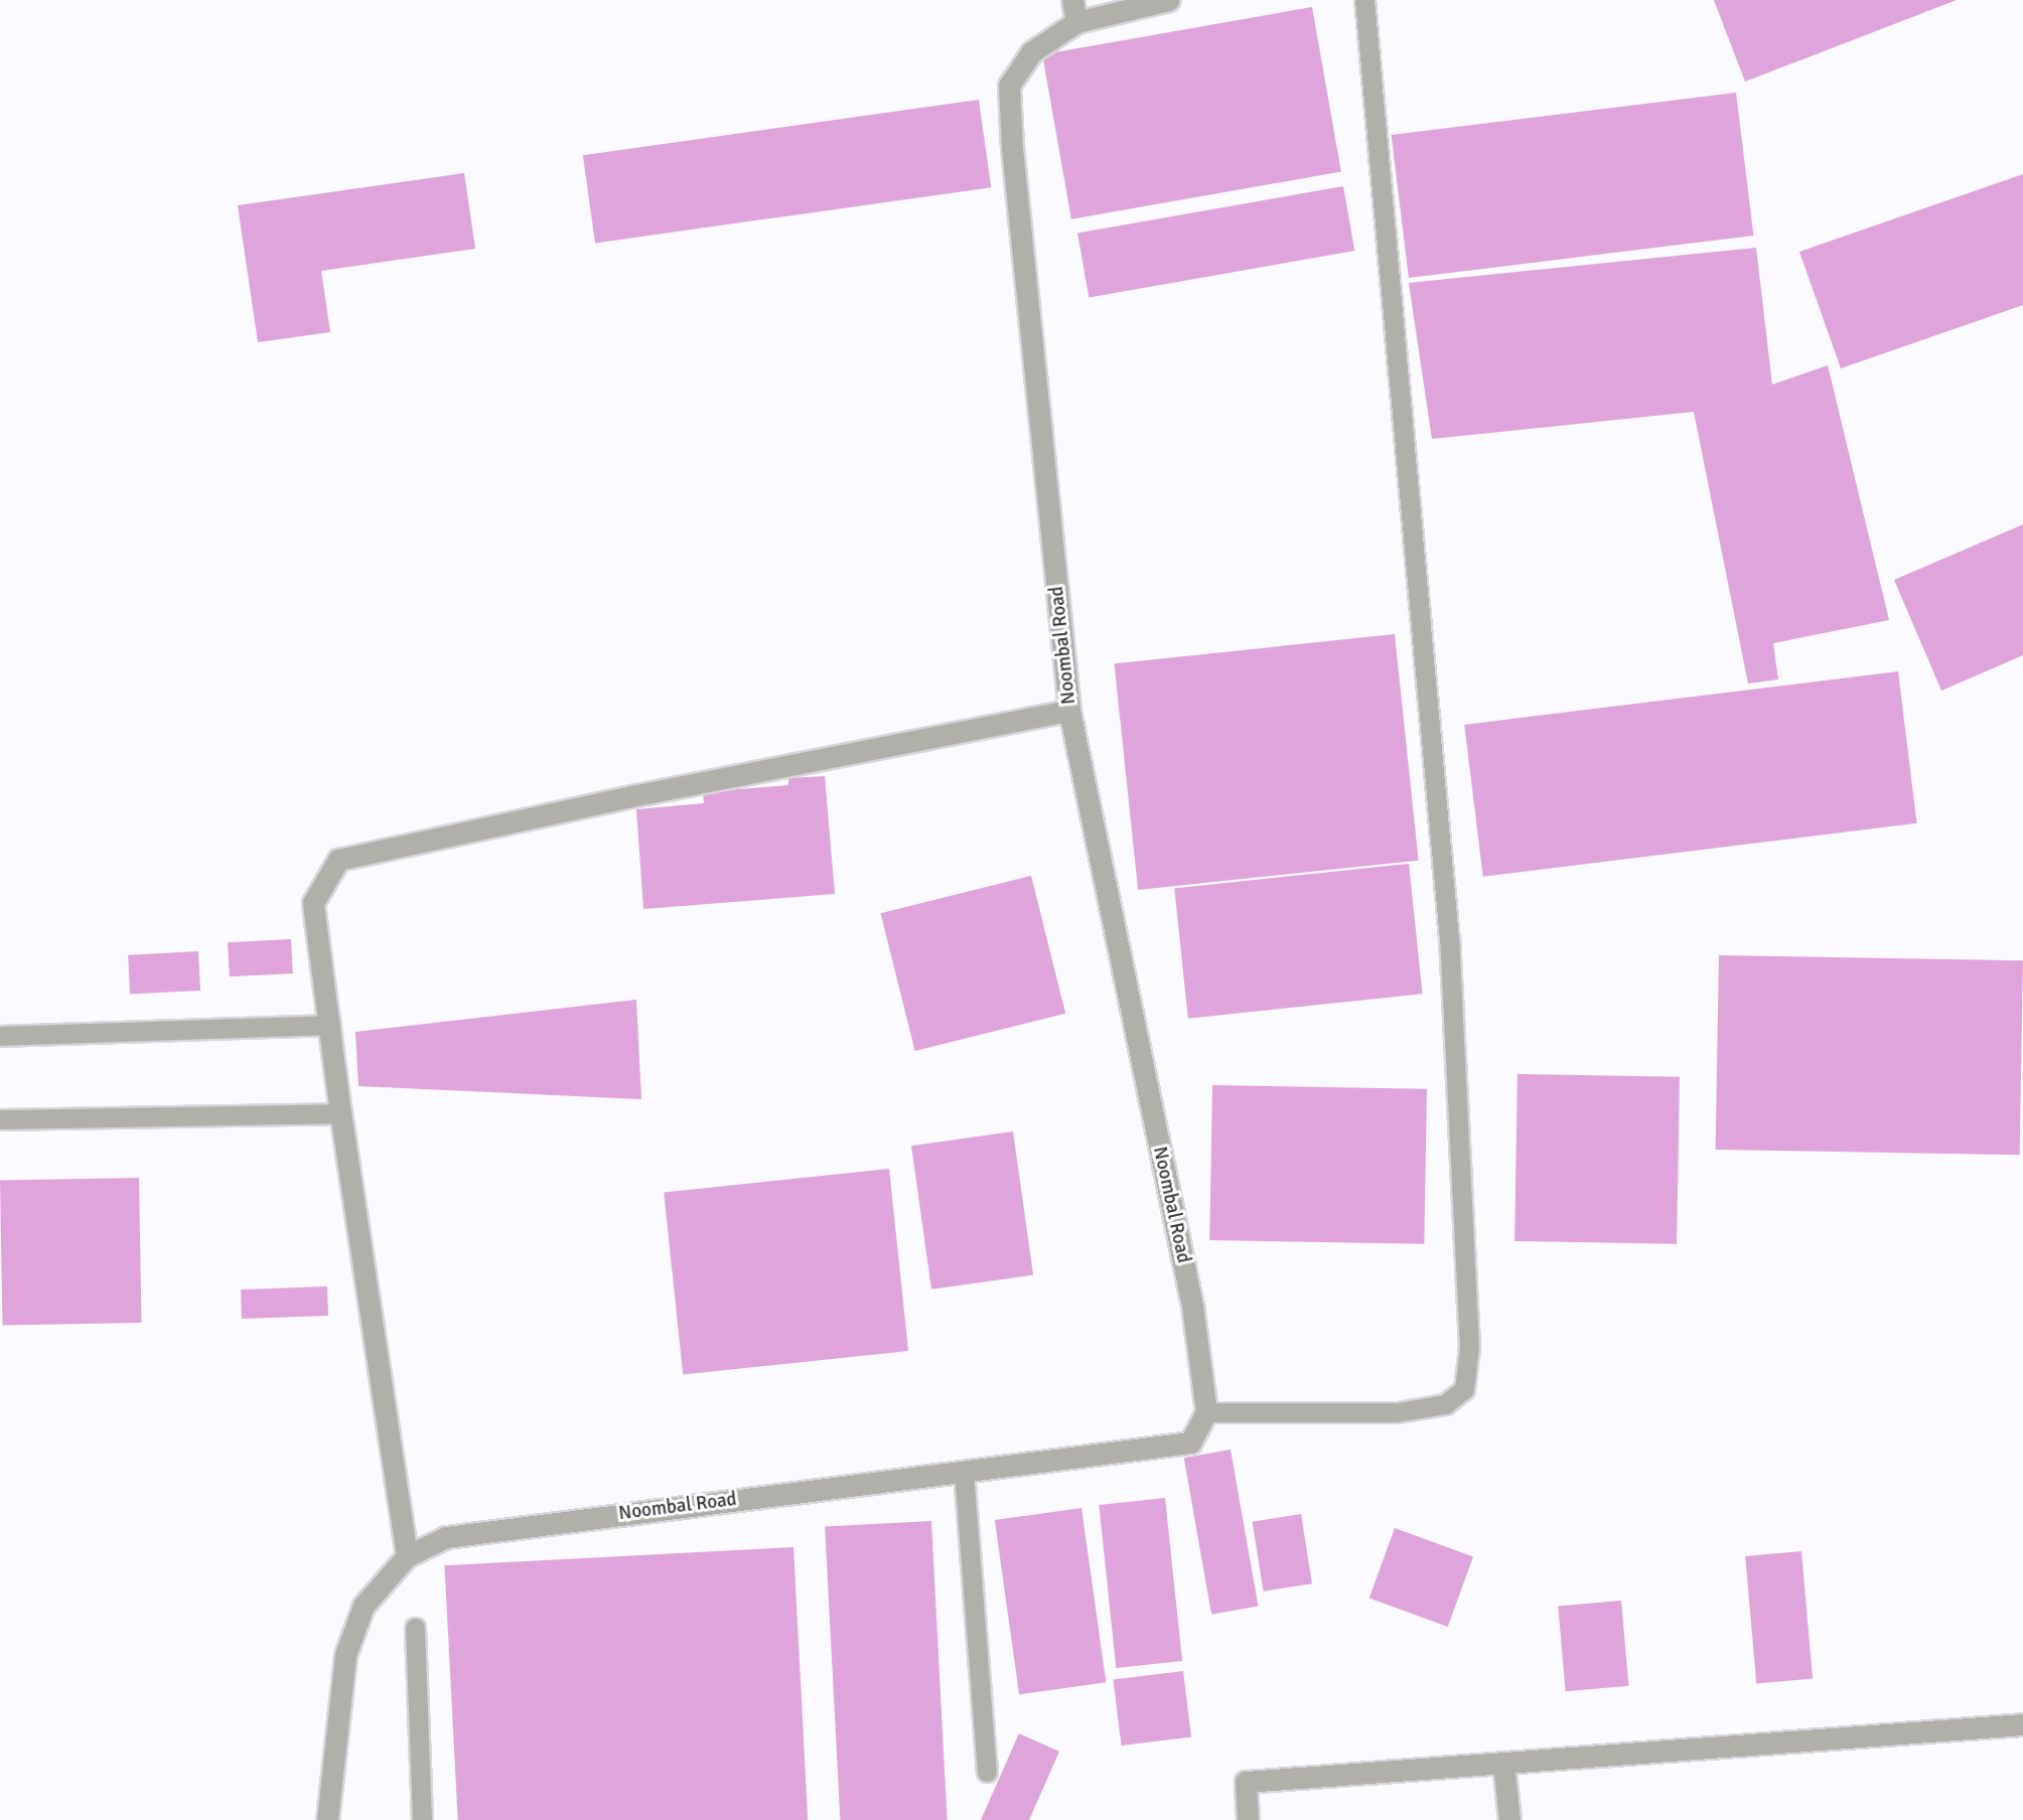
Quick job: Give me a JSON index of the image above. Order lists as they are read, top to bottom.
{
  "streets": {
    "street": ["Noombal Road"]
  }
}
